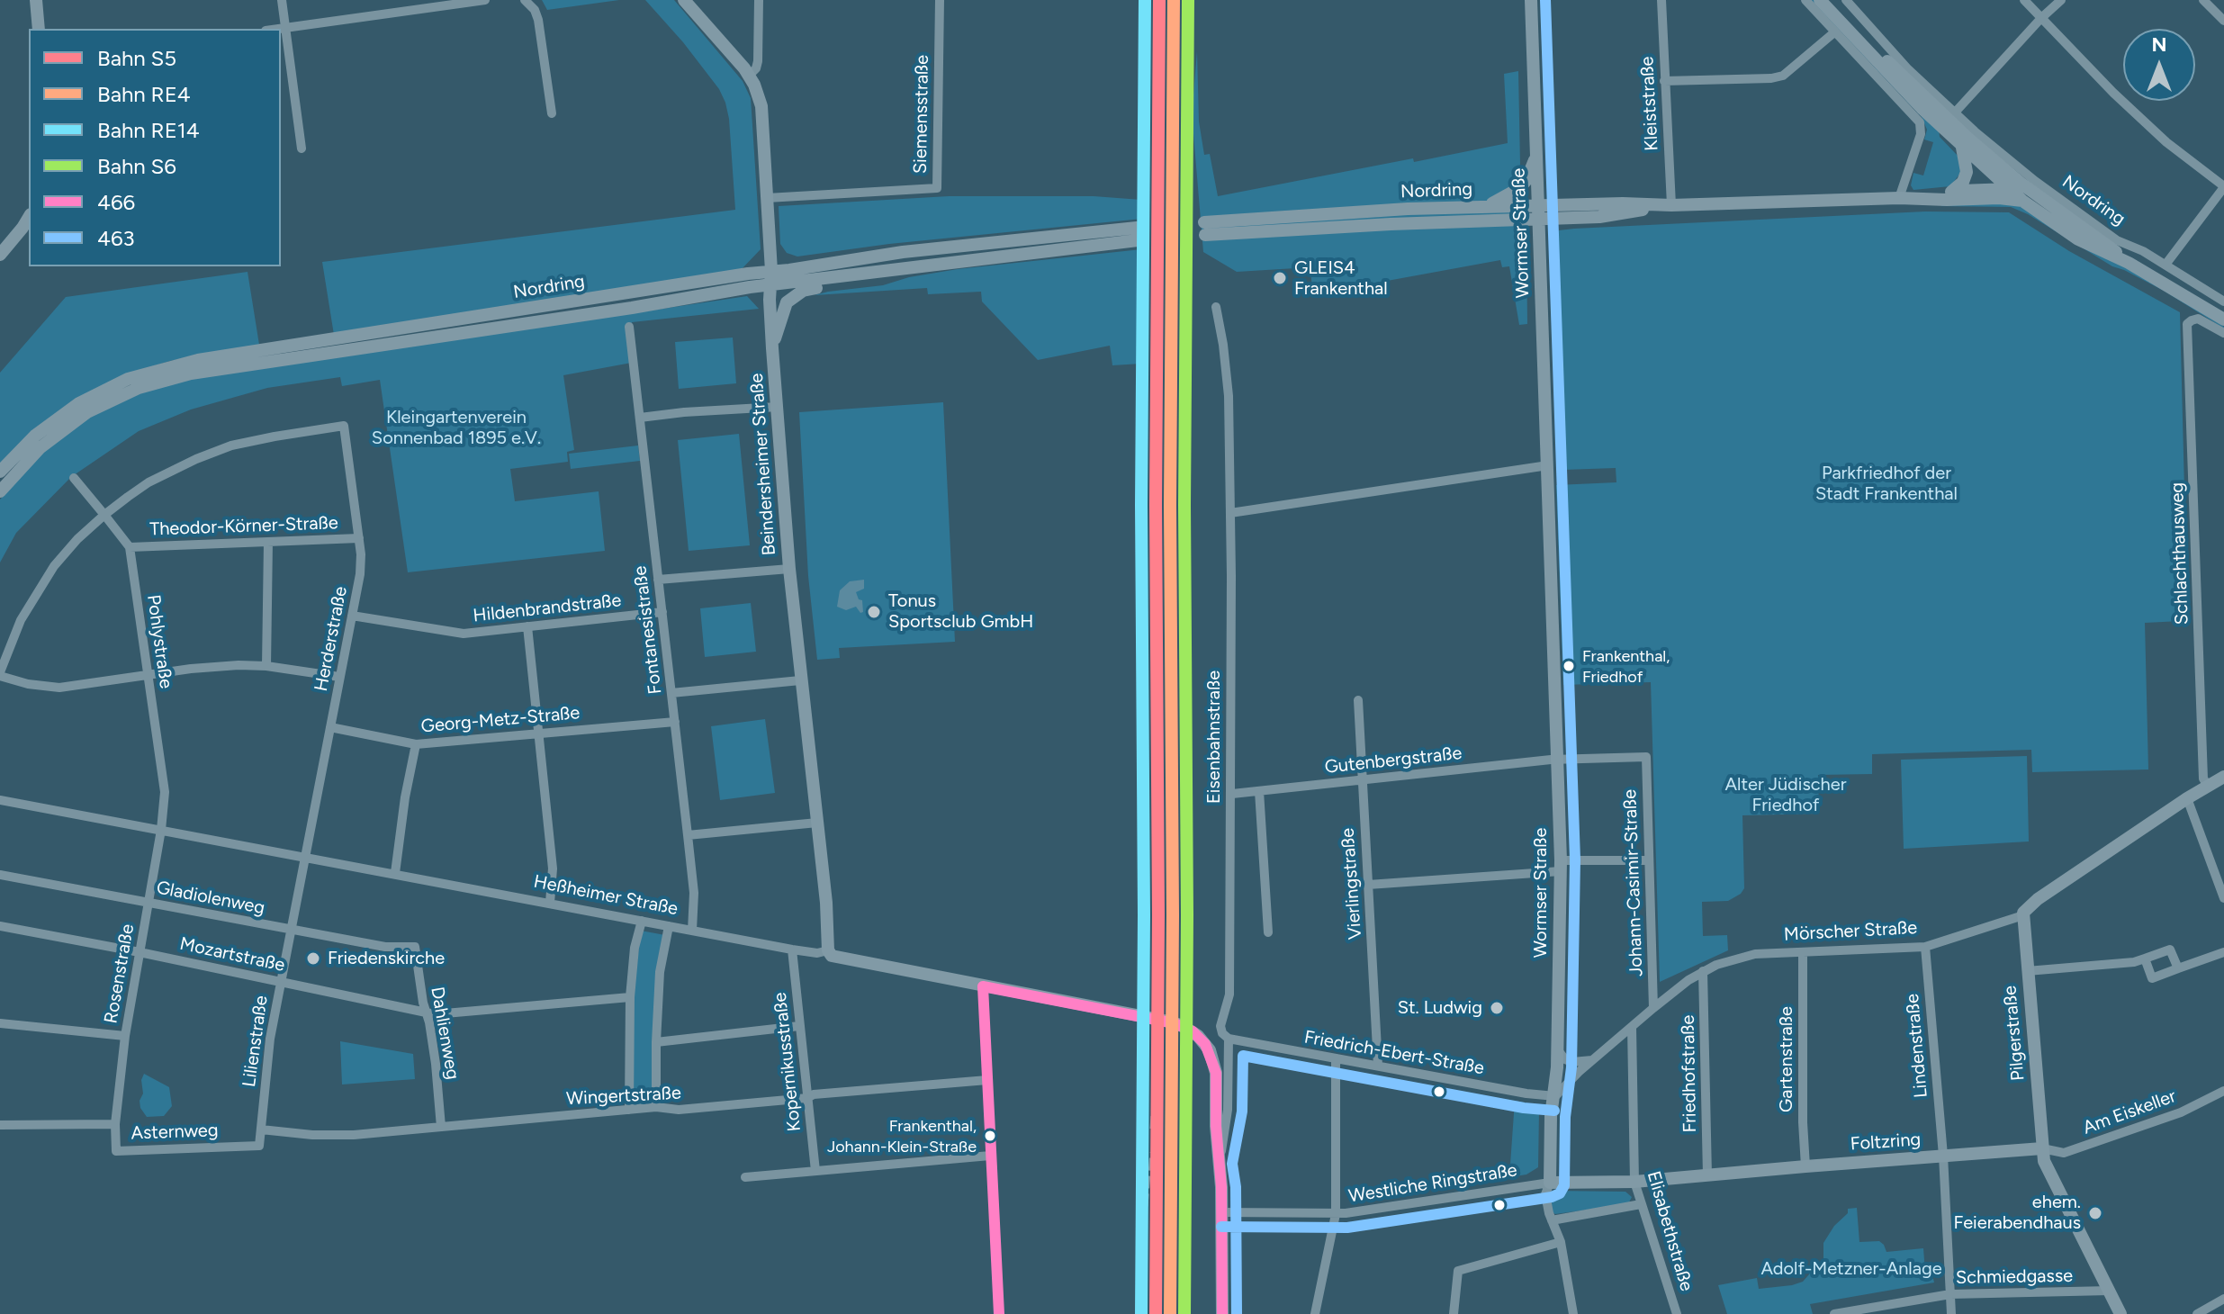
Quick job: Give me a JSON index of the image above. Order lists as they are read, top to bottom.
{
  "streets": {
    "main road": [
      "Nordring",
      "Wormser Straße",
      "Beindersheimer Straße",
      "Eisenbahnstraße",
      "Heßheimer Straße",
      "Mörscher Straße",
      "Pilgerstraße",
      "Foltzring"
    ],
    "street": [
      "Kleiststraße",
      "Siemensstraße",
      "Theodor-Körner-Straße",
      "Schlachthausweg",
      "Hildenbrandstraße",
      "Fontanesistraße",
      "Herderstraße",
      "Pohlystraße",
      "Georg-Metz-Straße",
      "Gutenbergstraße",
      "Johann-Casimir-Straße",
      "Vierlingstraße",
      "Gladiolenweg",
      "Mozartstraße",
      "Rosenstraße",
      "Dahlienweg",
      "Lilienstraße",
      "Lindenstraße",
      "Friedrich-Ebert-Straße",
      "Gartenstraße",
      "Kopernikusstraße",
      "Friedhofstraße",
      "Wingertstraße",
      "Am Eiskeller",
      "Asternweg",
      "Westliche Ringstraße",
      "Elisabethstraße",
      "Schmiedgasse"
    ]
  },
  "crossings": [
    ["Kleiststraße", "Nordring"],
    ["Siemensstraße", "Beindersheimer Straße"],
    ["Nordring", "Wormser Straße"],
    ["Nordring", "Beindersheimer Straße"],
    ["Wormser Straße", "Gutenbergstraße"],
    ["Wormser Straße", "Mörscher Straße"],
    ["Wormser Straße", "Friedrich-Ebert-Straße"],
    ["Wormser Straße", "Foltzring"],
    ["Wormser Straße", "Westliche Ringstraße"],
    ["Beindersheimer Straße", "Heßheimer Straße"],
    ["Theodor-Körner-Straße", "Herderstraße"],
    ["Theodor-Körner-Straße", "Pohlystraße"],
    ["Schlachthausweg", "Mörscher Straße"],
    ["Hildenbrandstraße", "Fontanesistraße"],
    ["Hildenbrandstraße", "Herderstraße"],
    ["Fontanesistraße", "Georg-Metz-Straße"],
    ["Fontanesistraße", "Heßheimer Straße"],
    ["Herderstraße", "Pohlystraße"],
    ["Herderstraße", "Georg-Metz-Straße"],
    ["Herderstraße", "Heßheimer Straße"],
    ["Herderstraße", "Lilienstraße"],
    ["Pohlystraße", "Heßheimer Straße"],
    ["Pohlystraße", "Rosenstraße"],
    ["Eisenbahnstraße", "Gutenbergstraße"],
    ["Eisenbahnstraße", "Heßheimer Straße"],
    ["Eisenbahnstraße", "Friedrich-Ebert-Straße"],
    ["Gutenbergstraße", "Johann-Casimir-Straße"],
    ["Gutenbergstraße", "Vierlingstraße"],
    ["Johann-Casimir-Straße", "Mörscher Straße"],
    ["Vierlingstraße", "Friedrich-Ebert-Straße"],
    ["Heßheimer Straße", "Rosenstraße"],
    ["Heßheimer Straße", "Lilienstraße"],
    ["Heßheimer Straße", "Kopernikusstraße"],
    ["Gladiolenweg", "Rosenstraße"],
    ["Gladiolenweg", "Dahlienweg"],
    ["Gladiolenweg", "Lilienstraße"],
    ["Mörscher Straße", "Pilgerstraße"],
    ["Mörscher Straße", "Lindenstraße"],
    ["Mörscher Straße", "Friedrich-Ebert-Straße"],
    ["Mörscher Straße", "Gartenstraße"],
    ["Mörscher Straße", "Friedhofstraße"],
    ["Mörscher Straße", "Elisabethstraße"],
    ["Mozartstraße", "Rosenstraße"],
    ["Mozartstraße", "Dahlienweg"],
    ["Mozartstraße", "Lilienstraße"],
    ["Rosenstraße", "Asternweg"],
    ["Dahlienweg", "Wingertstraße"],
    ["Pilgerstraße", "Am Eiskeller"],
    ["Pilgerstraße", "Foltzring"],
    ["Lilienstraße", "Wingertstraße"],
    ["Lilienstraße", "Asternweg"],
    ["Lindenstraße", "Foltzring"],
    ["Lindenstraße", "Schmiedgasse"],
    ["Gartenstraße", "Foltzring"],
    ["Kopernikusstraße", "Wingertstraße"],
    ["Friedhofstraße", "Foltzring"],
    ["Am Eiskeller", "Foltzring"],
    ["Foltzring", "Westliche Ringstraße"],
    ["Foltzring", "Elisabethstraße"]
  ],
  "parks": [
    "Kleingartenverein Sonnenbad 1895 e.V.",
    "Parkfriedhof der Stadt Frankenthal",
    "Alter Jüdischer Friedhof",
    "Adolf-Metzner-Anlage"
  ],
  "places": [
    "GLEIS4 Frankenthal",
    "Tonus Sportsclub GmbH",
    "Frankenthal, Friedhof",
    "Friedenskirche",
    "St. Ludwig",
    "Frankenthal, Johann-Klein-Straße",
    "ehem. Feierabendhaus"
  ],
  "lines": [
    "rail line S5",
    "rail line RE4",
    "rail line RE14",
    "rail line S6",
    "transit line 463",
    "transit line 466"
  ],
  "legend": [
    "Bahn S5",
    "Bahn RE4",
    "Bahn RE14",
    "Bahn S6",
    "466",
    "463"
  ],
  "north": "top"
}
